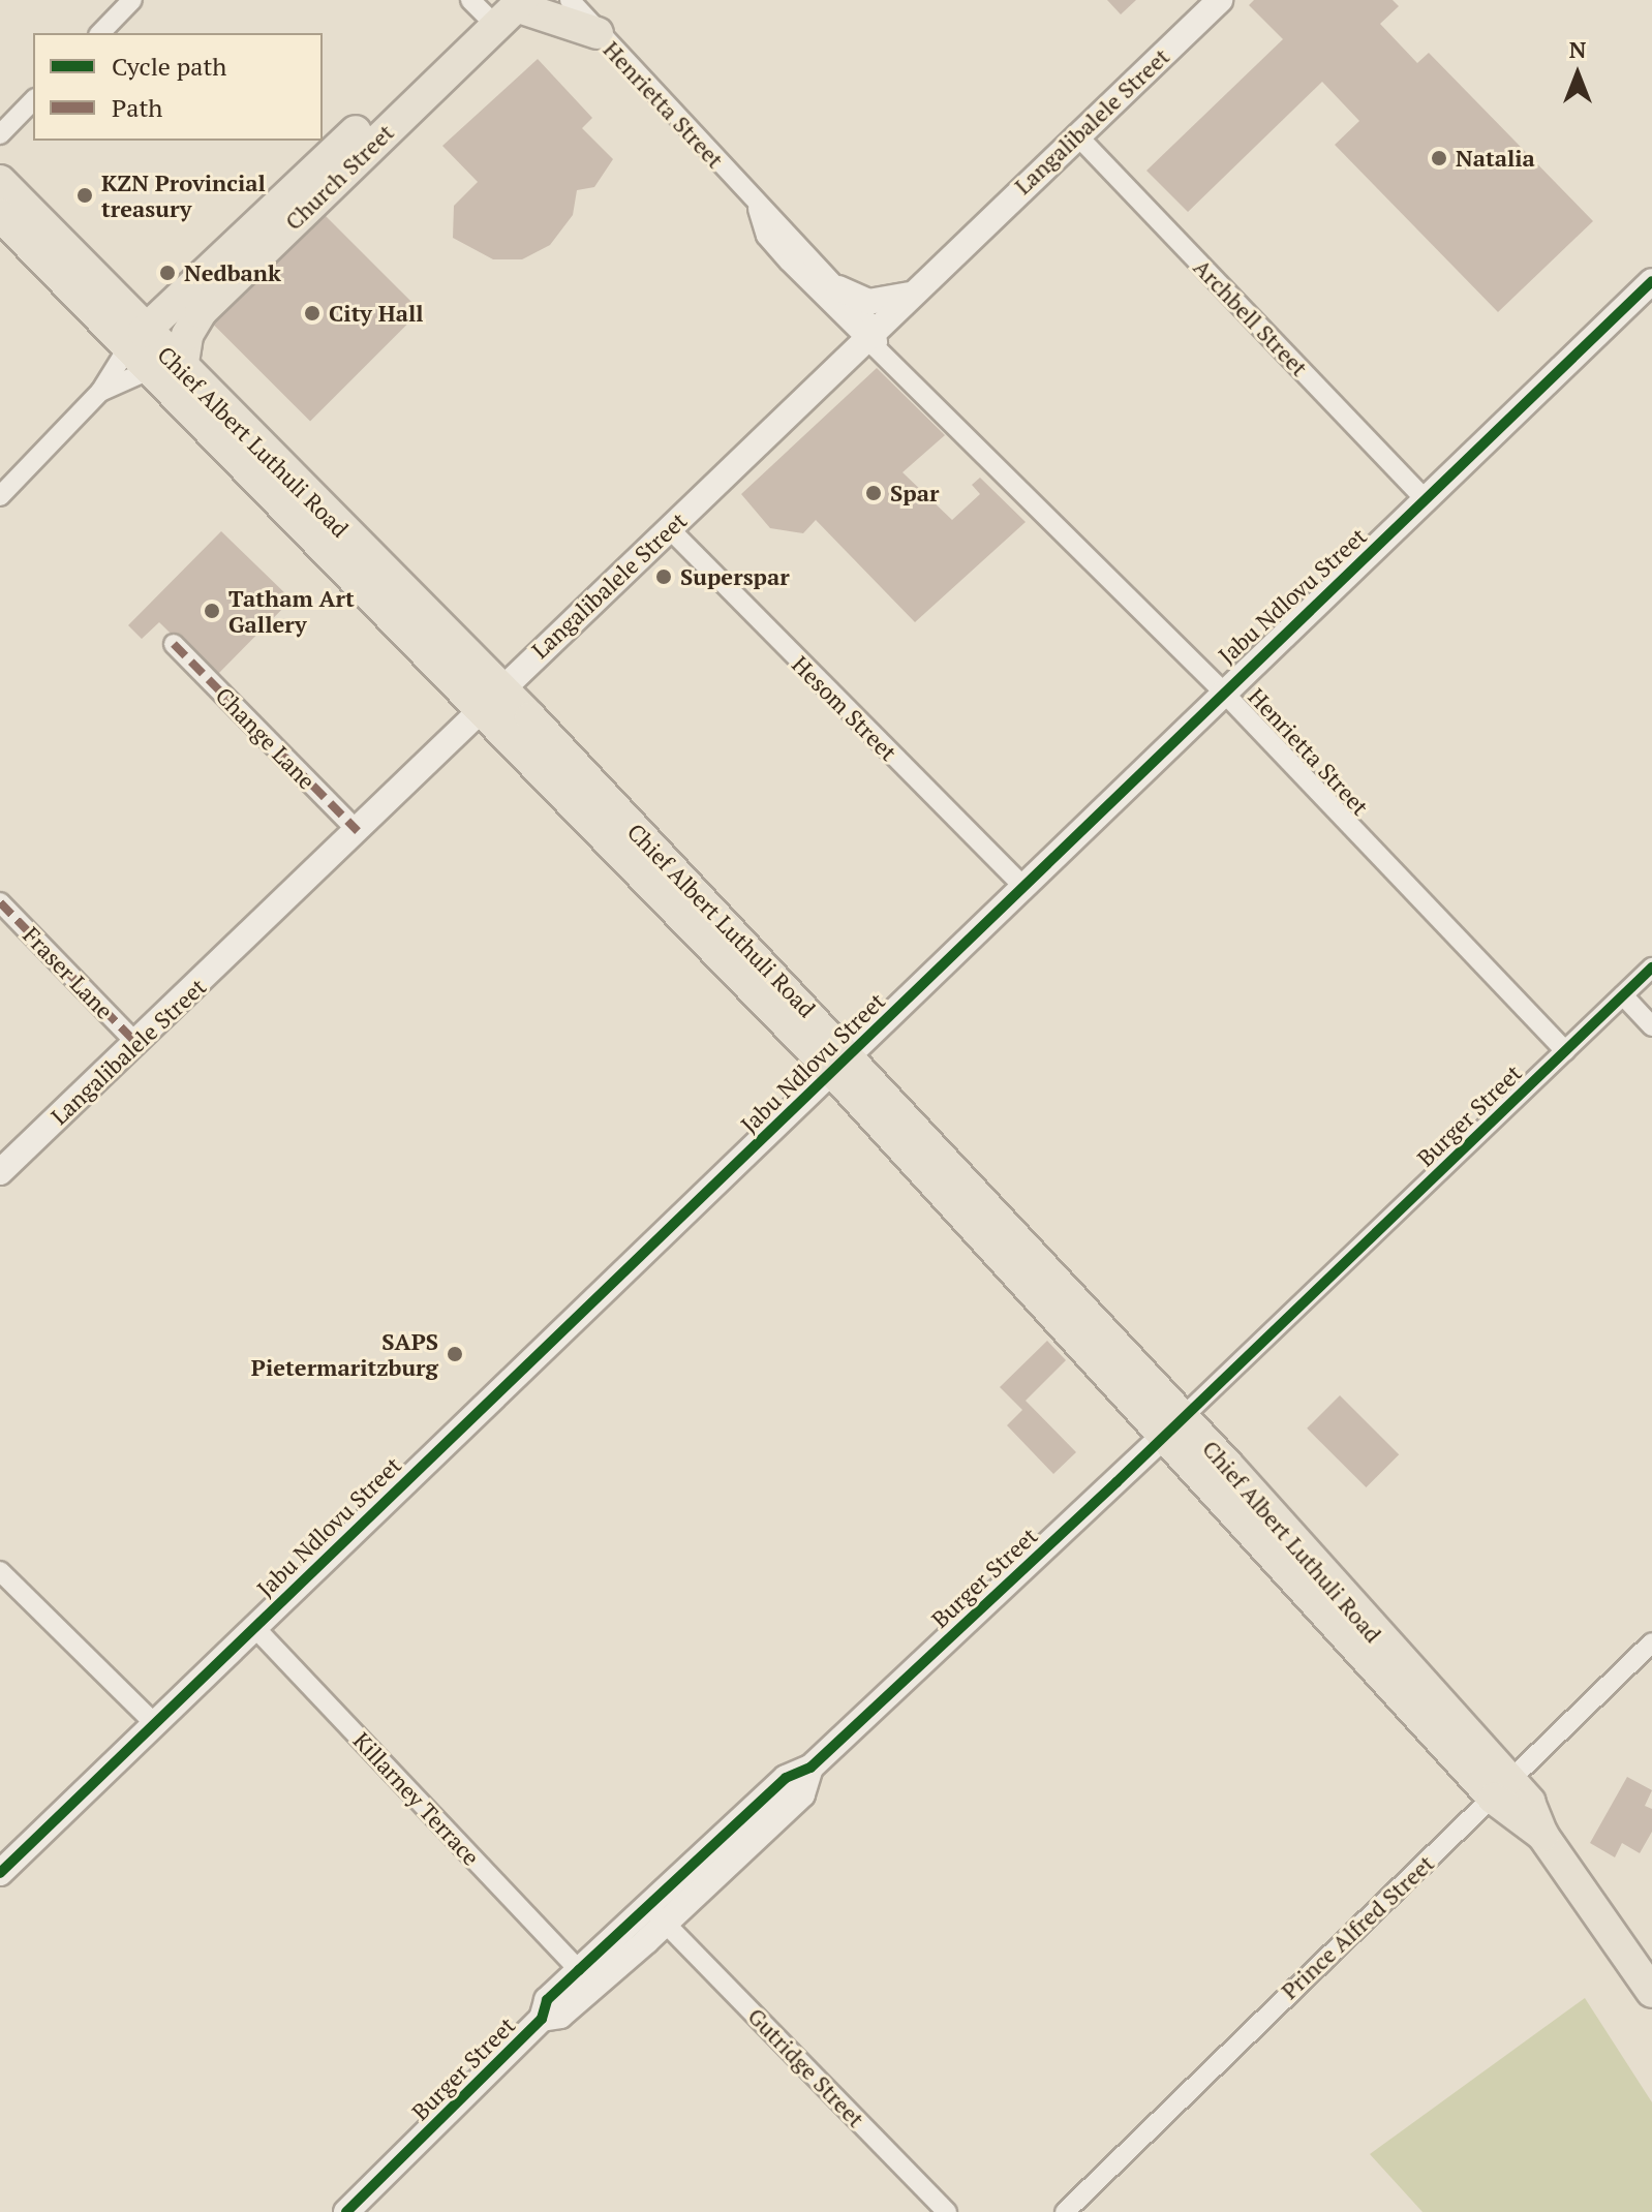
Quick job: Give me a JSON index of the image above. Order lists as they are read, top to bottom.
{
  "streets": {
    "main road": ["Church Street", "Chief Albert Luthuli Road"],
    "street": [
      "Henrietta Street",
      "Langalibalele Street",
      "Archbell Street",
      "Jabu Ndlovu Street",
      "Hesom Street",
      "Change Lane",
      "Fraser Lane",
      "Burger Street",
      "Killarney Terrace",
      "Prince Alfred Street",
      "Gutridge Street"
    ]
  },
  "crossings": [
    ["Henrietta Street", "Langalibalele Street"],
    ["Henrietta Street", "Jabu Ndlovu Street"],
    ["Henrietta Street", "Burger Street"],
    ["Langalibalele Street", "Archbell Street"],
    ["Langalibalele Street", "Chief Albert Luthuli Road"],
    ["Langalibalele Street", "Hesom Street"],
    ["Langalibalele Street", "Change Lane"],
    ["Langalibalele Street", "Fraser Lane"],
    ["Church Street", "Chief Albert Luthuli Road"],
    ["Archbell Street", "Jabu Ndlovu Street"],
    ["Chief Albert Luthuli Road", "Jabu Ndlovu Street"],
    ["Chief Albert Luthuli Road", "Burger Street"],
    ["Chief Albert Luthuli Road", "Prince Alfred Street"],
    ["Jabu Ndlovu Street", "Hesom Street"],
    ["Jabu Ndlovu Street", "Killarney Terrace"],
    ["Burger Street", "Killarney Terrace"],
    ["Burger Street", "Gutridge Street"]
  ],
  "places": [
    "Natalia",
    "KZN Provincial treasury",
    "Nedbank",
    "City Hall",
    "Spar",
    "Superspar",
    "Tatham Art Gallery",
    "SAPS Pietermaritzburg"
  ],
  "legend": ["Cycle path", "Path"],
  "north": "top"
}
